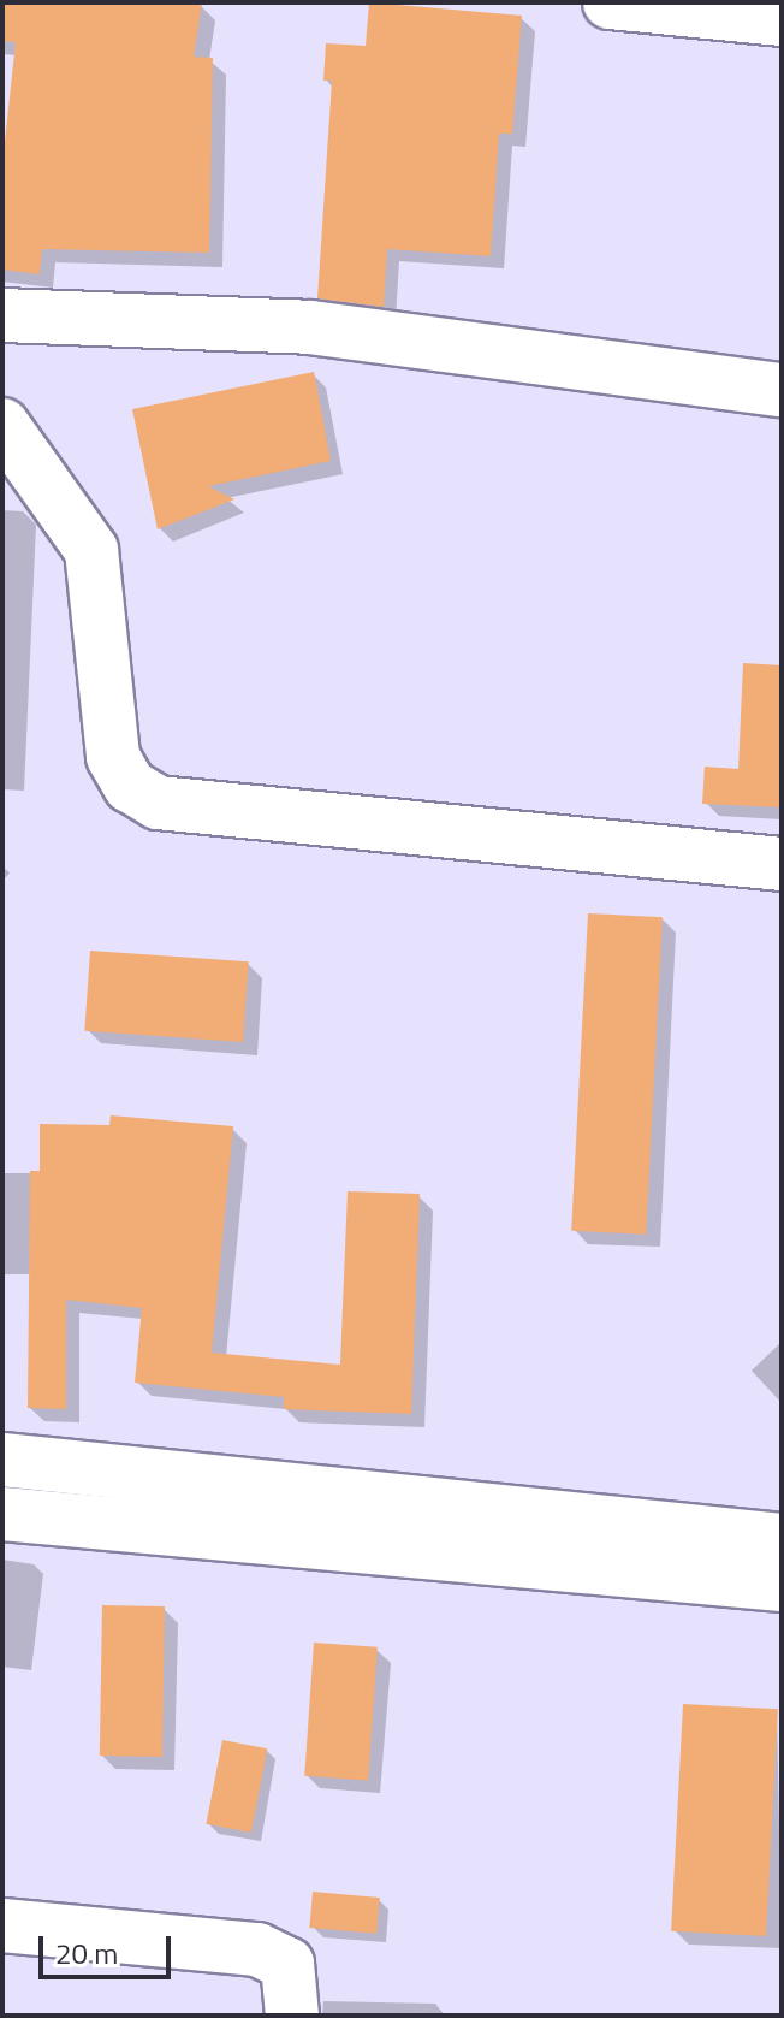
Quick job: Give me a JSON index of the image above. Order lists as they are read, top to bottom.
{
  "scale_bar": "20 m"
}
